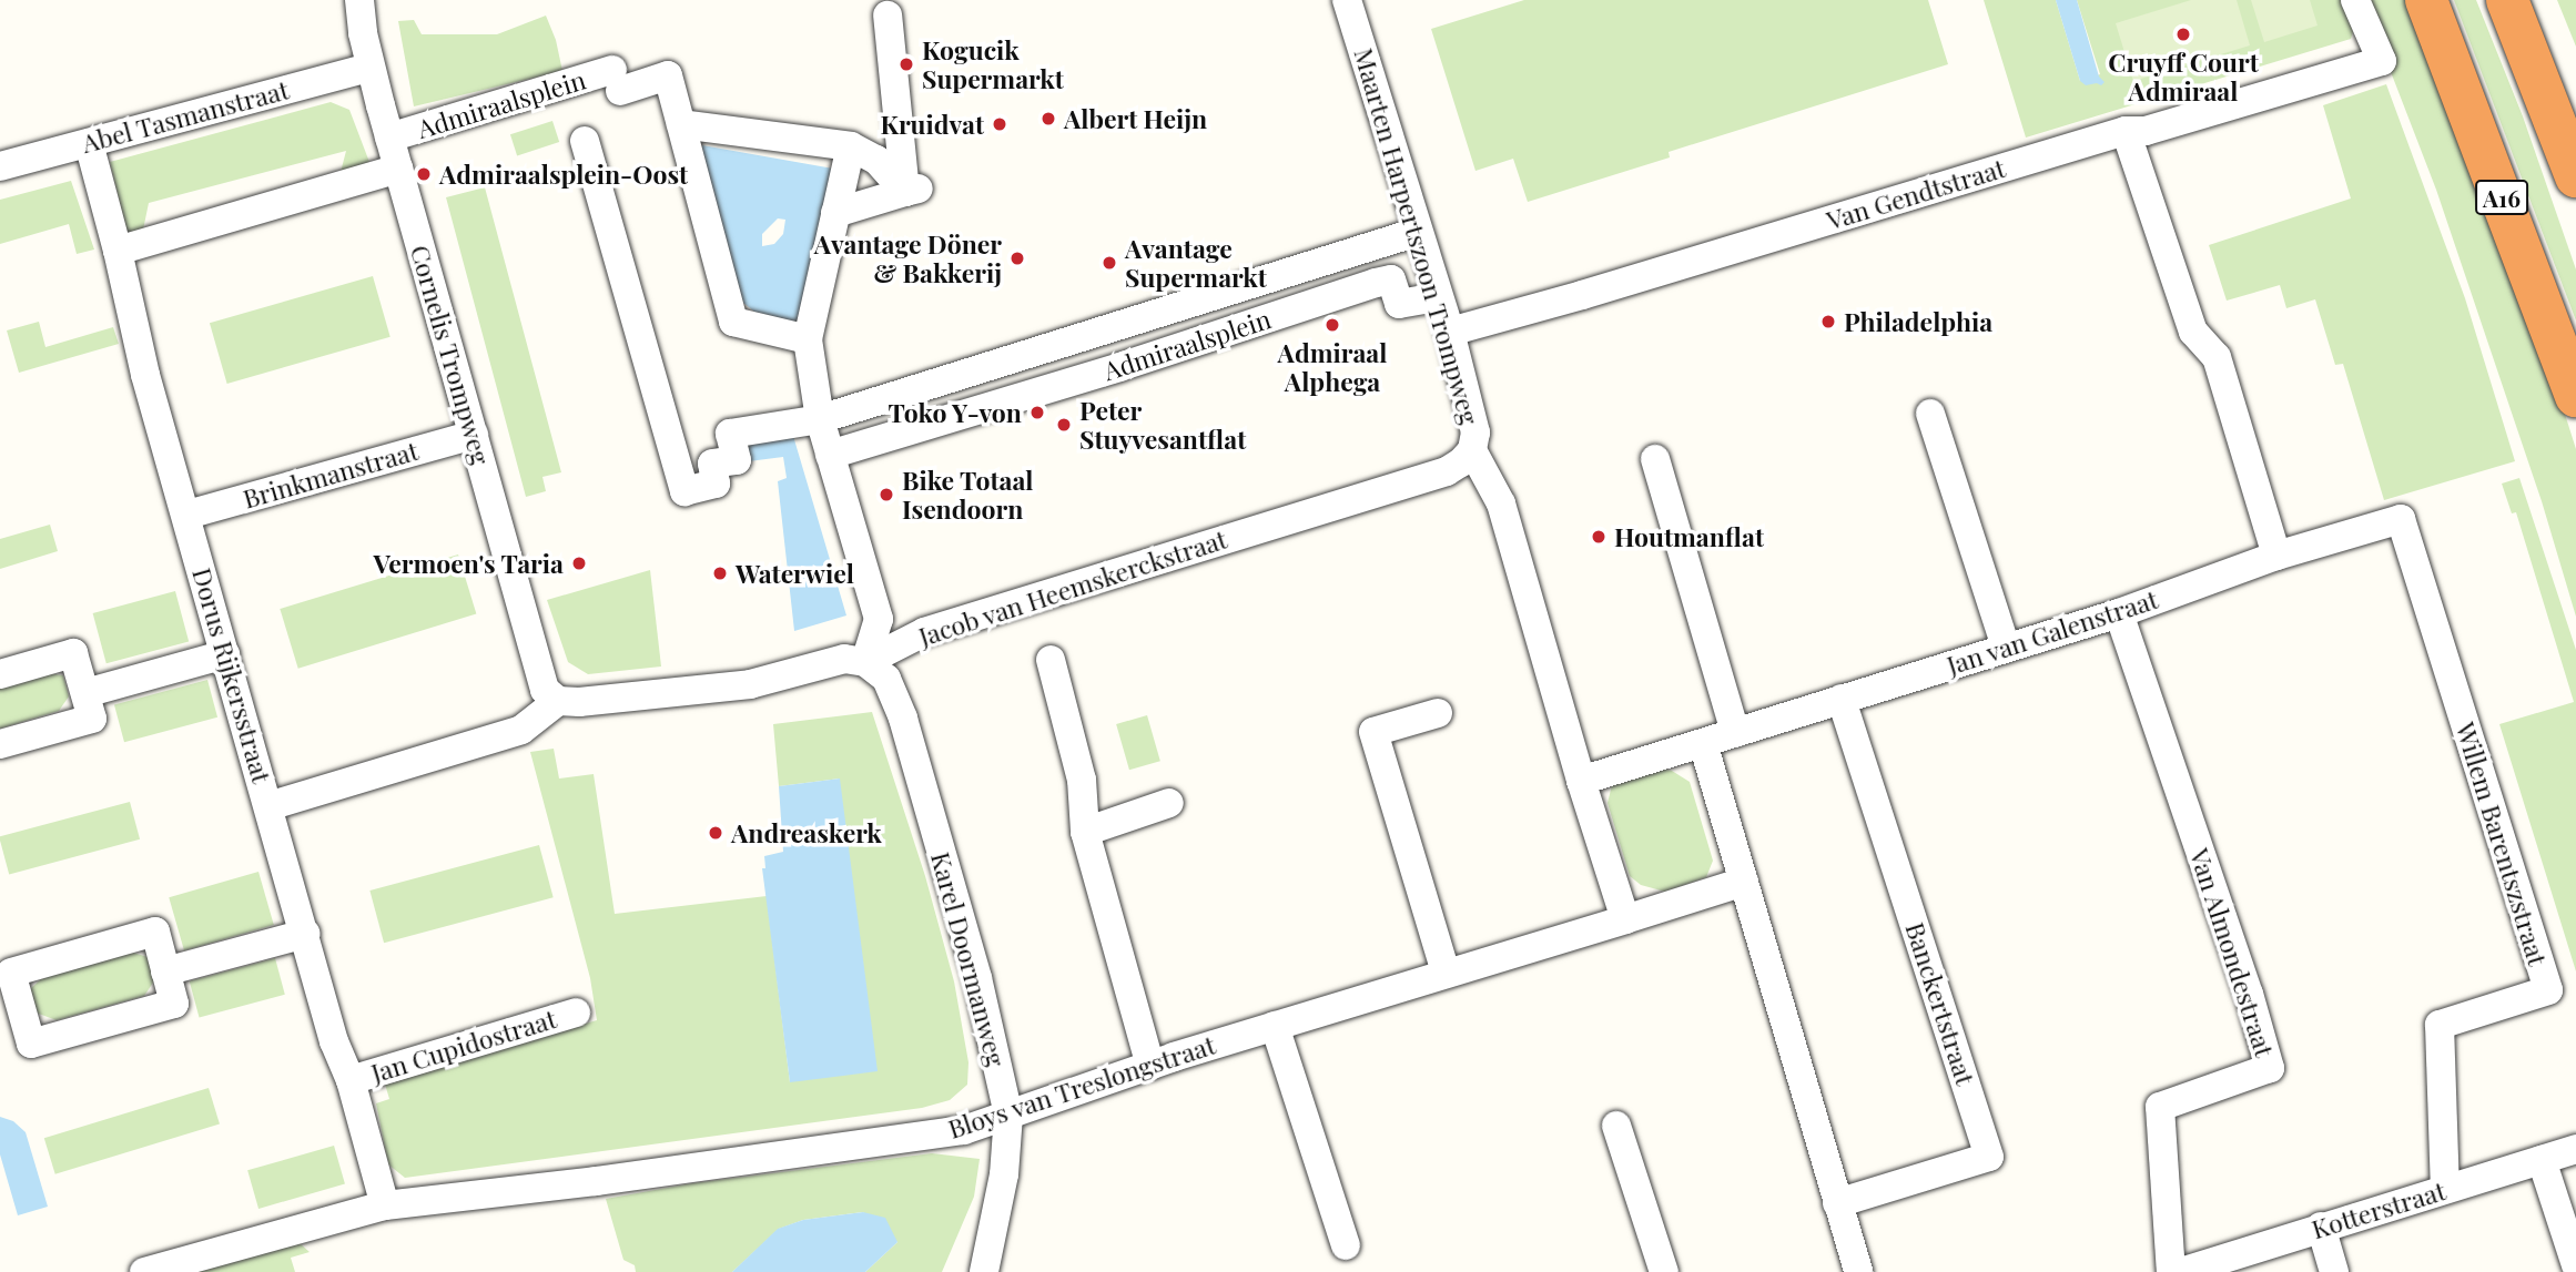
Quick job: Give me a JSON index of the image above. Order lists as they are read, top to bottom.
{
  "streets": {
    "highway": ["A16"],
    "street": [
      "Admiraalsplein",
      "Abel Tasmanstraat",
      "Van Gendtstraat",
      "Maarten Harpertszoon Trompweg",
      "Cornelis Trompweg",
      "Brinkmanstraat",
      "Jacob van Heemskerckstraat",
      "Jan van Galenstraat",
      "Dorus Rijkersstraat",
      "Willem Barentszstraat",
      "Van Almondestraat",
      "Karel Doormanweg",
      "Banckertstraat",
      "Jan Cupidostraat",
      "Bloys van Treslongstraat",
      "Kotterstraat"
    ]
  },
  "crossings": [
    ["Admiraalsplein", "Maarten Harpertszoon Trompweg"],
    ["Admiraalsplein", "Cornelis Trompweg"],
    ["Abel Tasmanstraat", "Cornelis Trompweg"],
    ["Abel Tasmanstraat", "Dorus Rijkersstraat"],
    ["Van Gendtstraat", "Maarten Harpertszoon Trompweg"],
    ["Maarten Harpertszoon Trompweg", "Jacob van Heemskerckstraat"],
    ["Maarten Harpertszoon Trompweg", "Bloys van Treslongstraat"],
    ["Cornelis Trompweg", "Brinkmanstraat"],
    ["Cornelis Trompweg", "Jacob van Heemskerckstraat"],
    ["Brinkmanstraat", "Dorus Rijkersstraat"],
    ["Jacob van Heemskerckstraat", "Karel Doormanweg"],
    ["Jan van Galenstraat", "Willem Barentszstraat"],
    ["Jan van Galenstraat", "Van Almondestraat"],
    ["Jan van Galenstraat", "Banckertstraat"],
    ["Dorus Rijkersstraat", "Jan Cupidostraat"],
    ["Dorus Rijkersstraat", "Bloys van Treslongstraat"],
    ["Willem Barentszstraat", "Kotterstraat"],
    ["Karel Doormanweg", "Bloys van Treslongstraat"]
  ],
  "places": [
    "Cruyff Court Admiraal",
    "Kogucik Supermarkt",
    "Albert Heijn",
    "Kruidvat",
    "Admiraalsplein-Oost",
    "Avantage Döner & Bakkerij",
    "Avantage Supermarkt",
    "Philadelphia",
    "Admiraal Alphega",
    "Toko Y-von",
    "Peter Stuyvesantflat",
    "Bike Totaal Isendoorn",
    "Houtmanflat",
    "Vermoen's Taria",
    "Waterwiel",
    "Andreaskerk"
  ]
}
